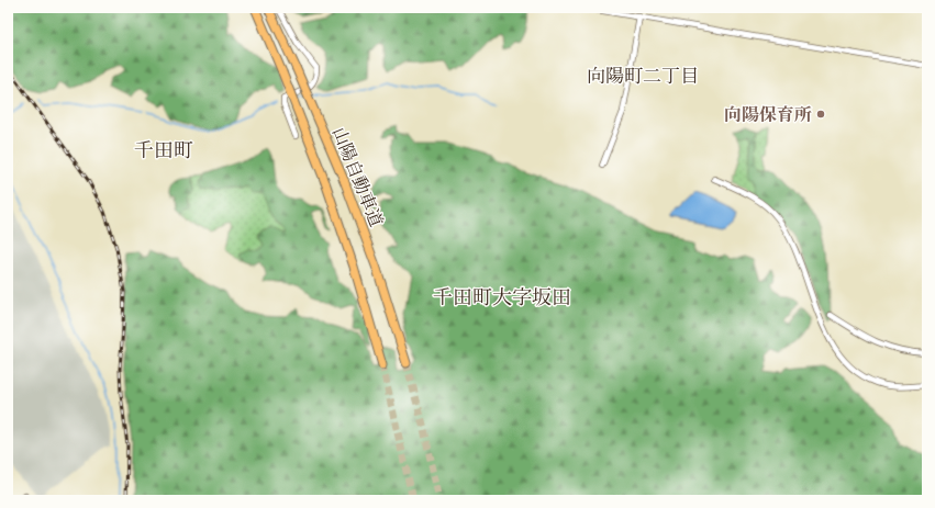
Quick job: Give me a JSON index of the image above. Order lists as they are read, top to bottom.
{
  "streets": {
    "highway": ["山陽自動車道"]
  },
  "districts": ["向陽町二丁目", "千田町", "千田町大字坂田"],
  "places": ["向陽保育所"]
}
